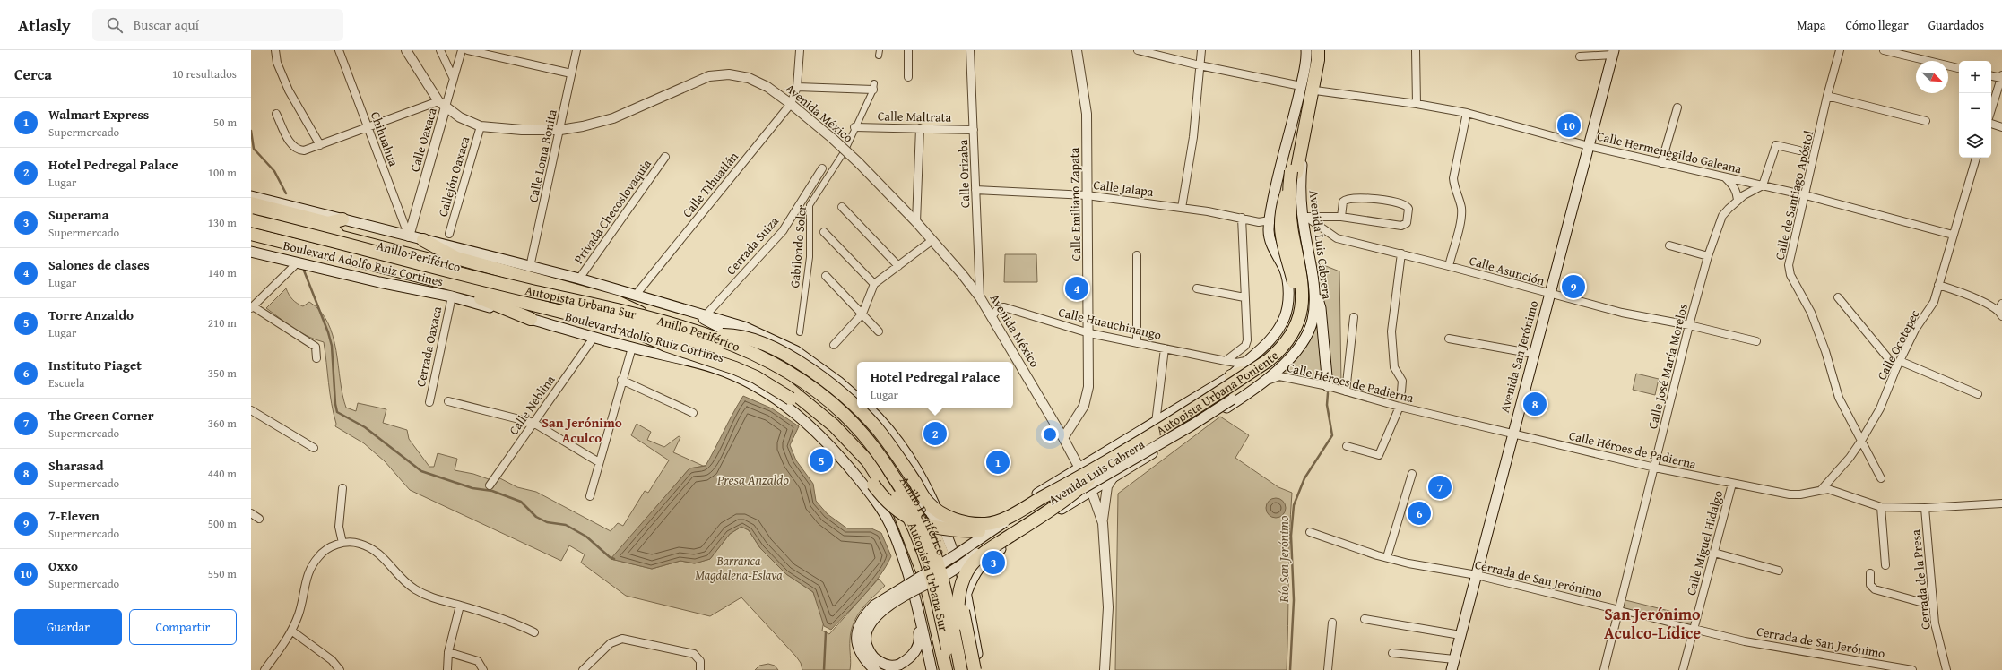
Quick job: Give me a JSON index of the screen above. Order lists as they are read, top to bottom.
{
  "streets": {
    "highway": ["Anillo Periférico", "Autopista Urbana Sur", "Autopista Urbana Poniente"],
    "main road": ["Avenida Luis Cabrera", "Boulevard Adolfo Ruiz Cortines", "Avenida San Jerónimo"],
    "street": [
      "Avenida México",
      "Calle Maltrata",
      "Chihuahua",
      "Calle Oaxaca",
      "Calle Hermenegildo Galeana",
      "Calle Loma Bonita",
      "Calle Orizaba",
      "Callejón Oaxaca",
      "Calle Tihuatlán",
      "Calle Jalapa",
      "Calle de Santiago Apóstol",
      "Calle Emiliano Zapata",
      "Privada Checoslovaquia",
      "Cerrada Suiza",
      "Gabilondo Soler",
      "Calle Asunción",
      "Calle Huauchinango",
      "Calle Ocotepec",
      "Cerrada Oaxaca",
      "Calle José María Morelos",
      "Calle Héroes de Padierna",
      "Calle Neblina",
      "Calle Miguel Hidalgo",
      "Cerrada de San Jerónimo",
      "Cerrada de la Presa"
    ]
  },
  "crossings": [
    ["Avenida México", "Calle Oaxaca"],
    ["Avenida México", "Calle Loma Bonita"],
    ["Avenida México", "Calle Orizaba"],
    ["Avenida México", "Callejón Oaxaca"],
    ["Avenida México", "Calle Tihuatlán"],
    ["Avenida México", "Calle Emiliano Zapata"],
    ["Avenida México", "Avenida Luis Cabrera"],
    ["Avenida México", "Calle Huauchinango"],
    ["Avenida México", "Autopista Urbana Poniente"],
    ["Calle Maltrata", "Calle Orizaba"],
    ["Calle Maltrata", "Gabilondo Soler"],
    ["Chihuahua", "Calle Oaxaca"],
    ["Calle Hermenegildo Galeana", "Calle de Santiago Apóstol"],
    ["Calle Hermenegildo Galeana", "Avenida Luis Cabrera"],
    ["Calle Hermenegildo Galeana", "Calle Ocotepec"],
    ["Calle Hermenegildo Galeana", "Avenida San Jerónimo"],
    ["Calle Hermenegildo Galeana", "Calle José María Morelos"],
    ["Calle Orizaba", "Calle Jalapa"],
    ["Calle Jalapa", "Calle Emiliano Zapata"],
    ["Calle Jalapa", "Avenida Luis Cabrera"],
    ["Calle de Santiago Apóstol", "Calle Ocotepec"],
    ["Calle Emiliano Zapata", "Calle Huauchinango"],
    ["Avenida Luis Cabrera", "Calle Asunción"],
    ["Avenida Luis Cabrera", "Calle Huauchinango"],
    ["Avenida Luis Cabrera", "Calle Héroes de Padierna"],
    ["Avenida Luis Cabrera", "Autopista Urbana Poniente"],
    ["Boulevard Adolfo Ruiz Cortines", "Cerrada Oaxaca"],
    ["Boulevard Adolfo Ruiz Cortines", "Calle Neblina"],
    ["Calle Asunción", "Avenida San Jerónimo"],
    ["Calle Asunción", "Calle José María Morelos"],
    ["Autopista Urbana Sur", "Autopista Urbana Poniente"],
    ["Calle Ocotepec", "Calle Héroes de Padierna"],
    ["Avenida San Jerónimo", "Calle Héroes de Padierna"],
    ["Avenida San Jerónimo", "Cerrada de San Jerónimo"],
    ["Calle José María Morelos", "Calle Héroes de Padierna"],
    ["Calle José María Morelos", "Cerrada de San Jerónimo"],
    ["Calle Héroes de Padierna", "Calle Miguel Hidalgo"],
    ["Calle Héroes de Padierna", "Cerrada de la Presa"],
    ["Calle Miguel Hidalgo", "Cerrada de San Jerónimo"]
  ],
  "districts": ["San Jerónimo Aculco", "San Jerónimo Aculco-Lídice"],
  "water": ["Presa Anzaldo", "Río San Jerónimo"],
  "parks": ["Barranca Magdalena-Eslava"],
  "north": "bottom right",
  "page": {
    "header": "Atlasly",
    "search": "Buscar aquí",
    "nav": ["Mapa", "Cómo llegar", "Guardados"],
    "heading": ["Cerca", "10 resultados"],
    "map_buttons": ["+", "−"],
    "list": [
      {
        "mark": "1",
        "name": "Walmart Express",
        "note": "Supermercado",
        "value": "50 m"
      },
      {
        "mark": "2",
        "name": "Hotel Pedregal Palace",
        "note": "Lugar",
        "value": "100 m"
      },
      {
        "mark": "3",
        "name": "Superama",
        "note": "Supermercado",
        "value": "130 m"
      },
      {
        "mark": "4",
        "name": "Salones de clases",
        "note": "Lugar",
        "value": "140 m"
      },
      {
        "mark": "5",
        "name": "Torre Anzaldo",
        "note": "Lugar",
        "value": "210 m"
      },
      {
        "mark": "6",
        "name": "Instituto Piaget",
        "note": "Escuela",
        "value": "350 m"
      },
      {
        "mark": "7",
        "name": "The Green Corner",
        "note": "Supermercado",
        "value": "360 m"
      },
      {
        "mark": "8",
        "name": "Sharasad",
        "note": "Supermercado",
        "value": "440 m"
      },
      {
        "mark": "9",
        "name": "7-Eleven",
        "note": "Supermercado",
        "value": "500 m"
      },
      {
        "mark": "10",
        "name": "Oxxo",
        "note": "Supermercado",
        "value": "550 m"
      }
    ],
    "pins": [
      "10",
      "9",
      "4",
      "8",
      "2",
      "5",
      "1",
      "7",
      "6",
      "3"
    ],
    "popup": ["Hotel Pedregal Palace", "Lugar"],
    "buttons": ["Guardar", "Compartir"]
  }
}
